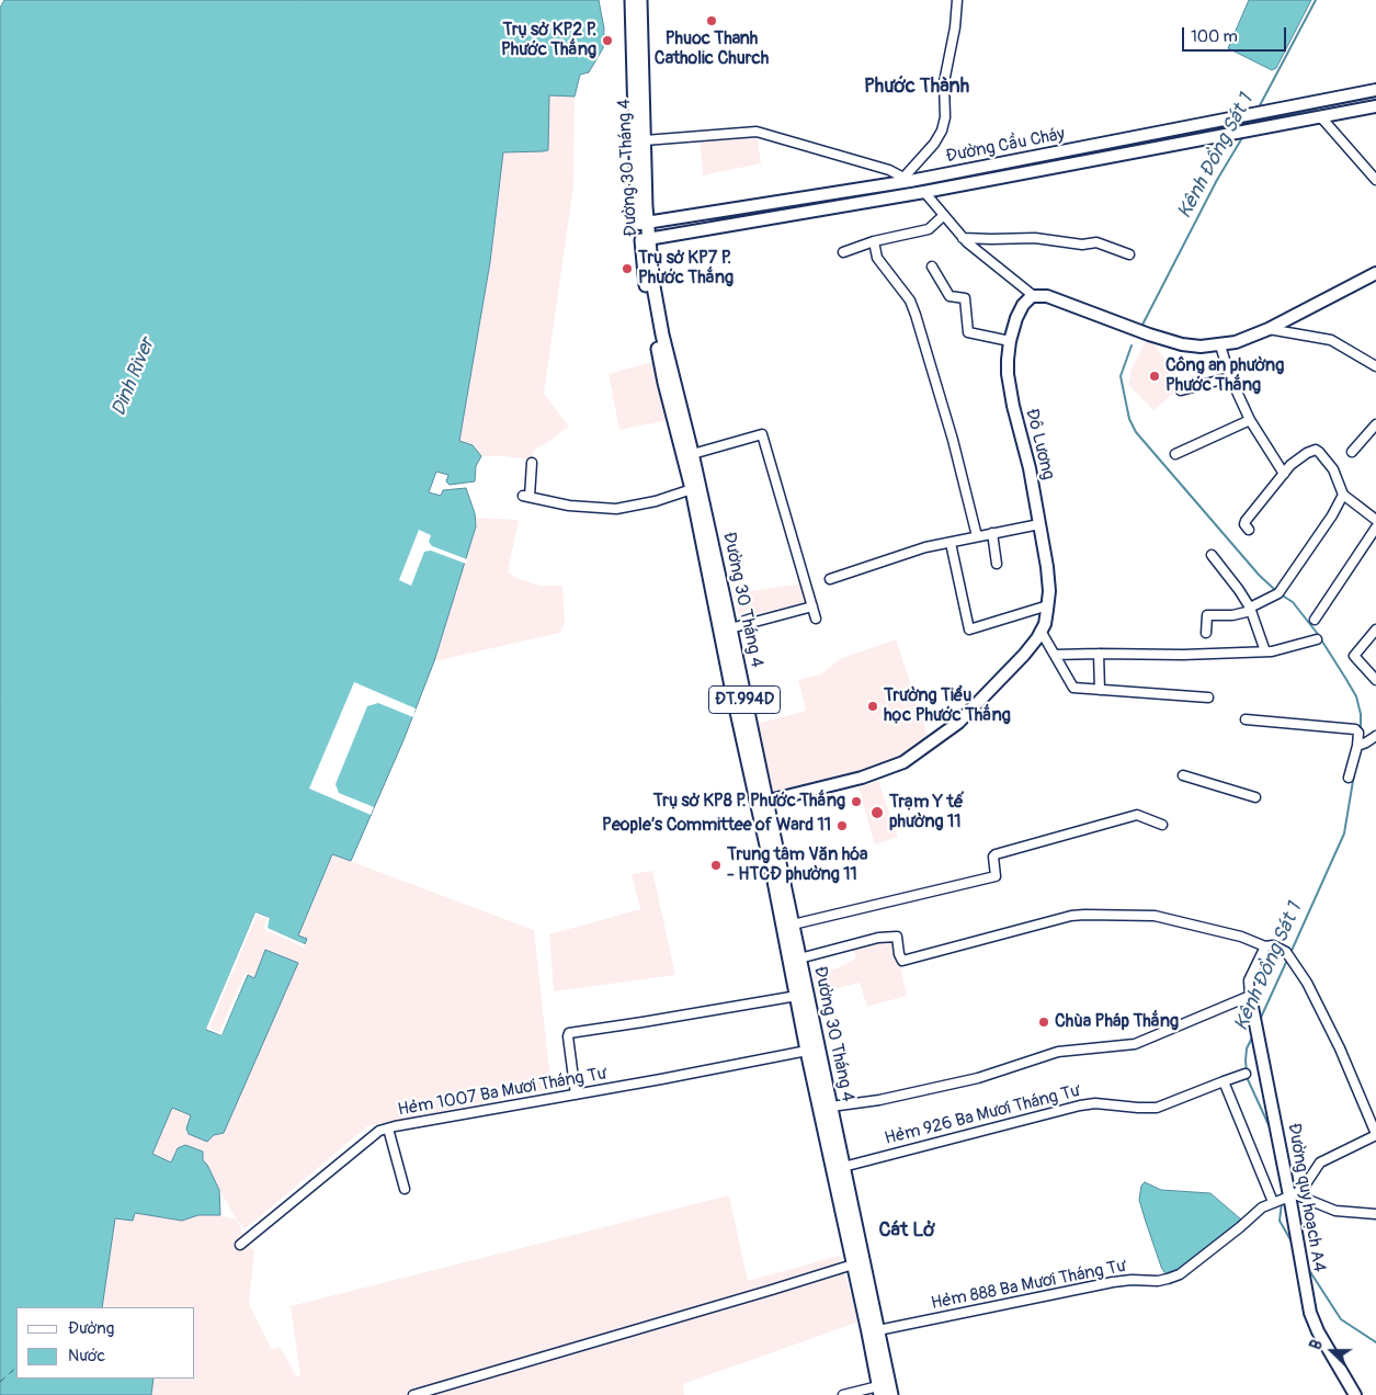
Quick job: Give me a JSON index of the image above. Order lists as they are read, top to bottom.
{
  "streets": {
    "main road": [
      "Đường Cầu Cháy",
      "Đường 30 Tháng 4",
      "Đô Lương",
      "ĐT.994D",
      "Đường quy hoạch A4"
    ],
    "street": ["Hẻm 1007 Ba Mươi Tháng Tư", "Hẻm 926 Ba Mươi Tháng Tư", "Hẻm 888 Ba Mươi Tháng Tư"]
  },
  "crossings": [
    ["Đường Cầu Cháy", "Đường 30 Tháng 4"],
    ["Đường 30 Tháng 4", "Đô Lương"],
    ["Đường 30 Tháng 4", "Hẻm 1007 Ba Mươi Tháng Tư"],
    ["Đường 30 Tháng 4", "Hẻm 926 Ba Mươi Tháng Tư"],
    ["Đường 30 Tháng 4", "Hẻm 888 Ba Mươi Tháng Tư"],
    ["Đường quy hoạch A4", "Hẻm 888 Ba Mươi Tháng Tư"]
  ],
  "districts": ["Phước Thành", "Cát Lở"],
  "water": ["Kênh Đồng Sát 1", "Dinh River"],
  "places": [
    "Phuoc Thanh Catholic Church",
    "Trụ sở KP2 P. Phước Thắng",
    "Trụ sở KP7 P. Phước Thắng",
    "Công an phường Phước Thắng",
    "Trường Tiểu học Phước Thắng",
    "Trụ sở KP8 P. Phước Thắng",
    "Trạm Y tế phường 11",
    "People’s Committee of Ward 11",
    "Trung tâm Văn hóa - HTCĐ phường 11",
    "Chùa Pháp Thắng"
  ],
  "legend": ["Đường", "Nước"],
  "scale_bar": "100 m",
  "north": "left"
}
